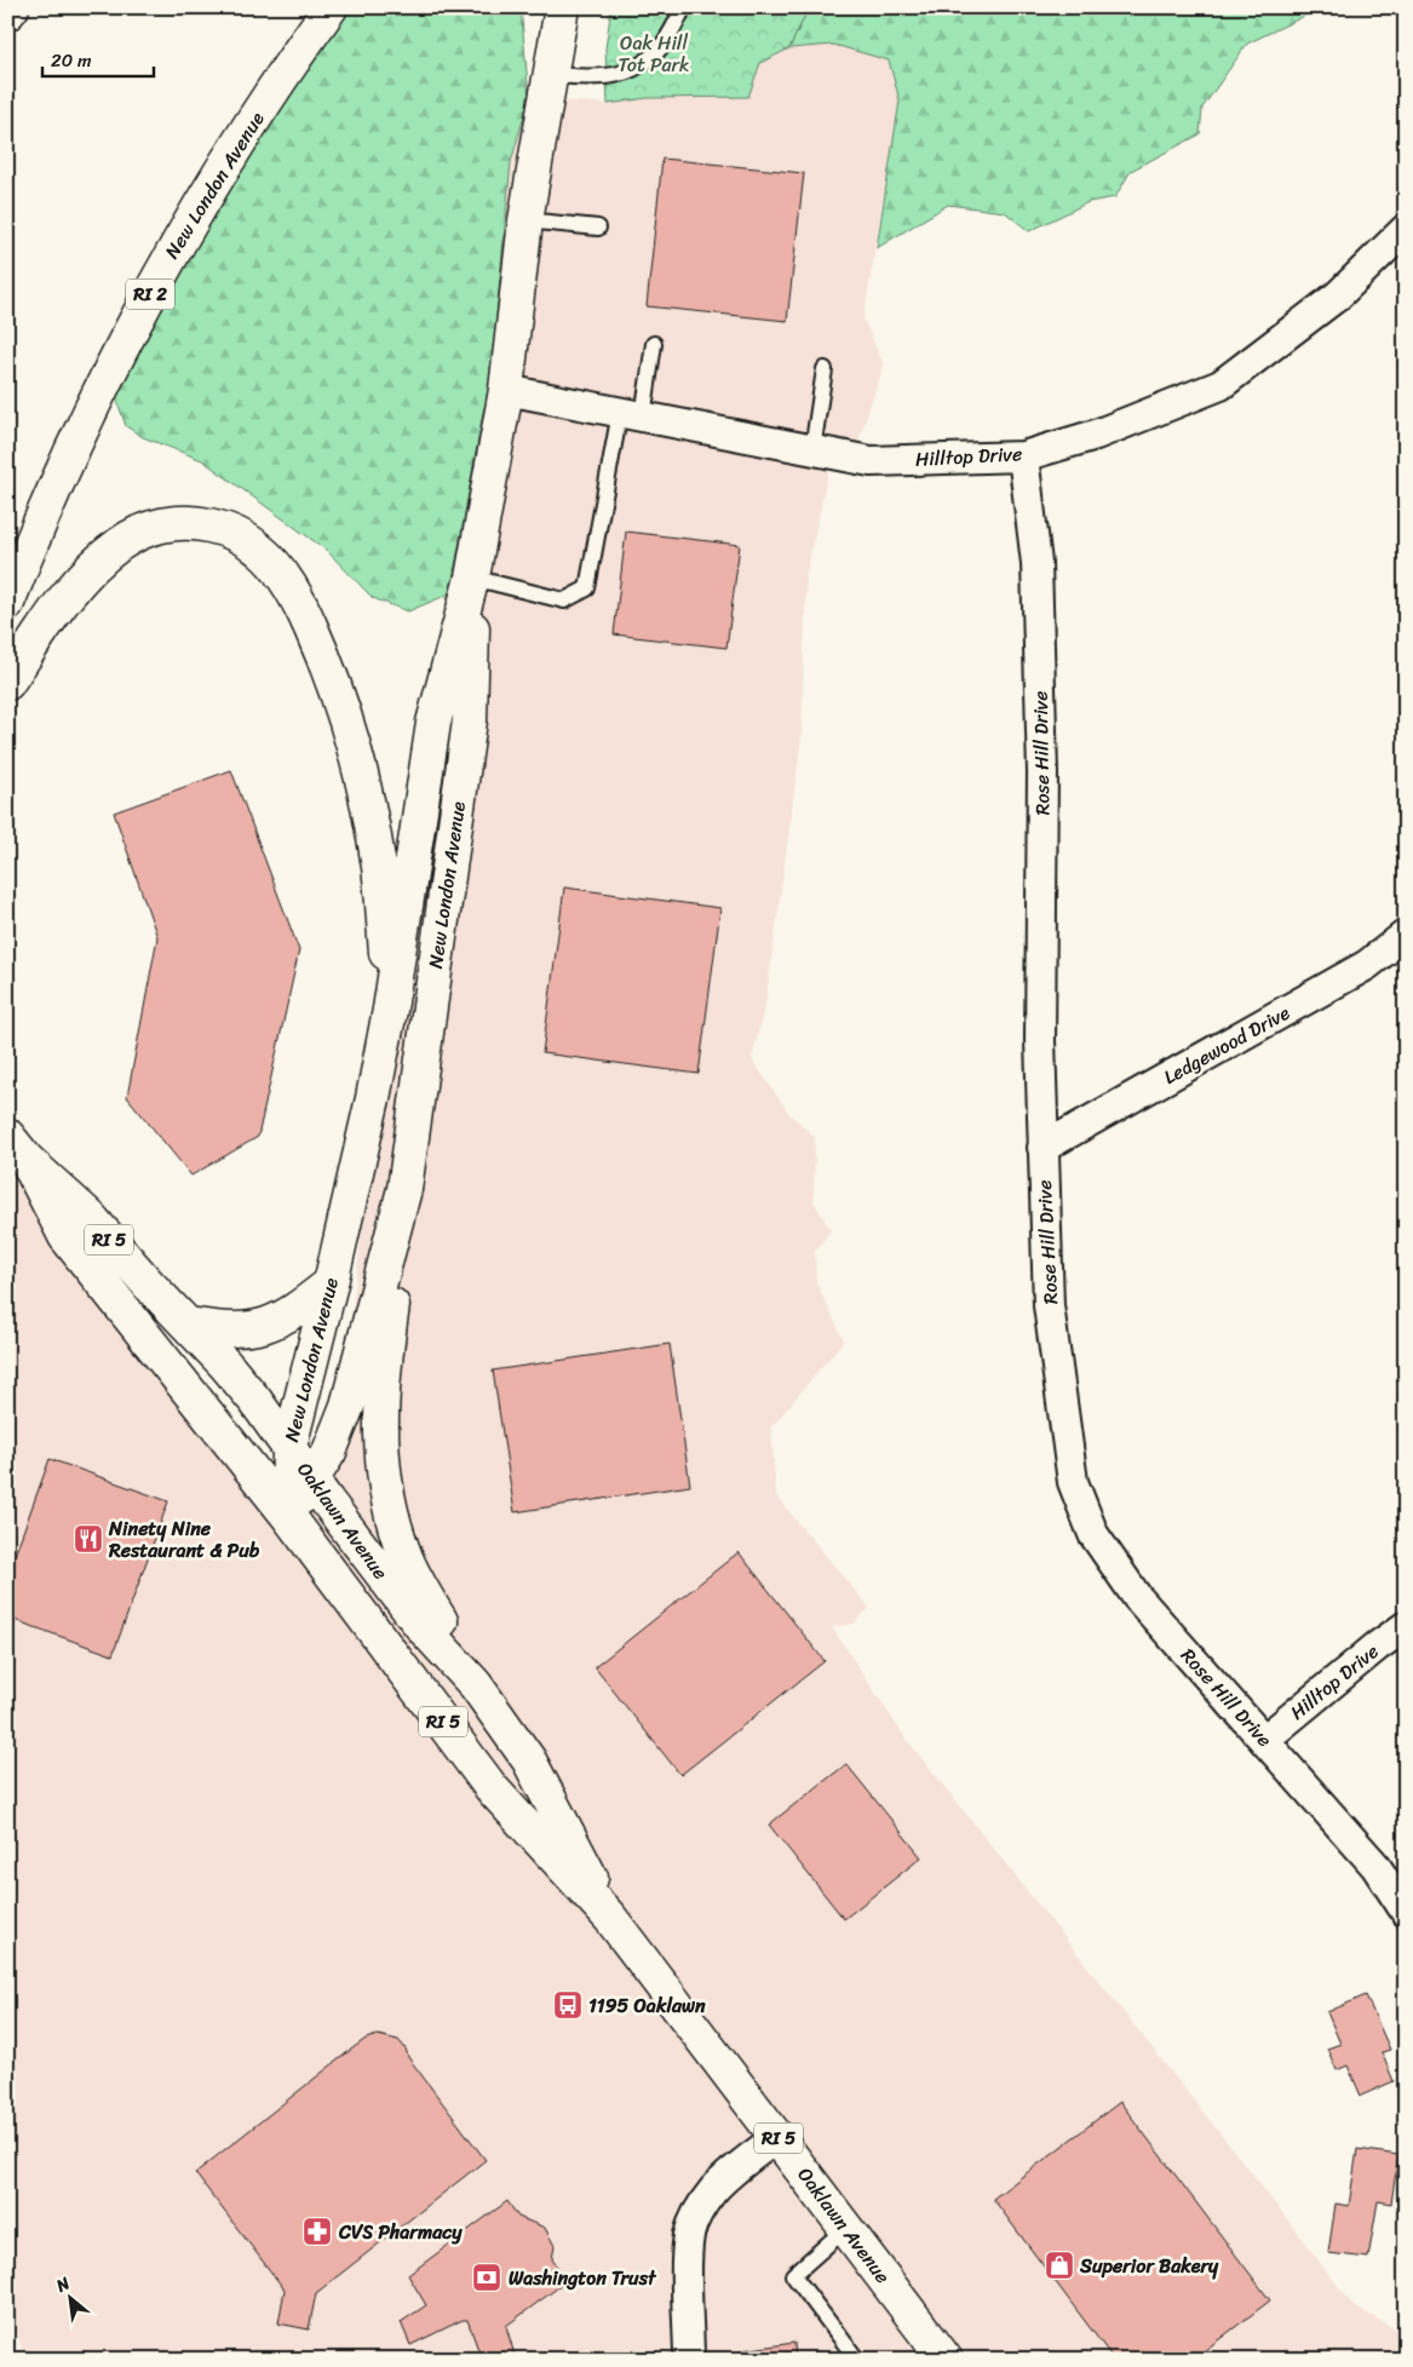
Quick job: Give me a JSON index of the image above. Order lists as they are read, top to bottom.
{
  "streets": {
    "main road": [
      "New London Avenue",
      "RI 2",
      "RI 5",
      "Oaklawn Avenue"
    ],
    "street": ["Hilltop Drive", "Rose Hill Drive", "Ledgewood Drive"]
  },
  "crossings": [
    ["New London Avenue", "Hilltop Drive"],
    ["New London Avenue", "Oaklawn Avenue"],
    ["Hilltop Drive", "Rose Hill Drive"],
    ["Rose Hill Drive", "Ledgewood Drive"]
  ],
  "parks": ["Oak Hill Tot Park"],
  "places": {
    "restaurant": ["Ninety Nine Restaurant & Pub"],
    "bus stop": ["1195 Oaklawn"],
    "pharmacy": ["CVS Pharmacy"],
    "shop": ["Superior Bakery"],
    "bank": ["Washington Trust"]
  },
  "scale_bar": "20 m",
  "north": "top left"
}
